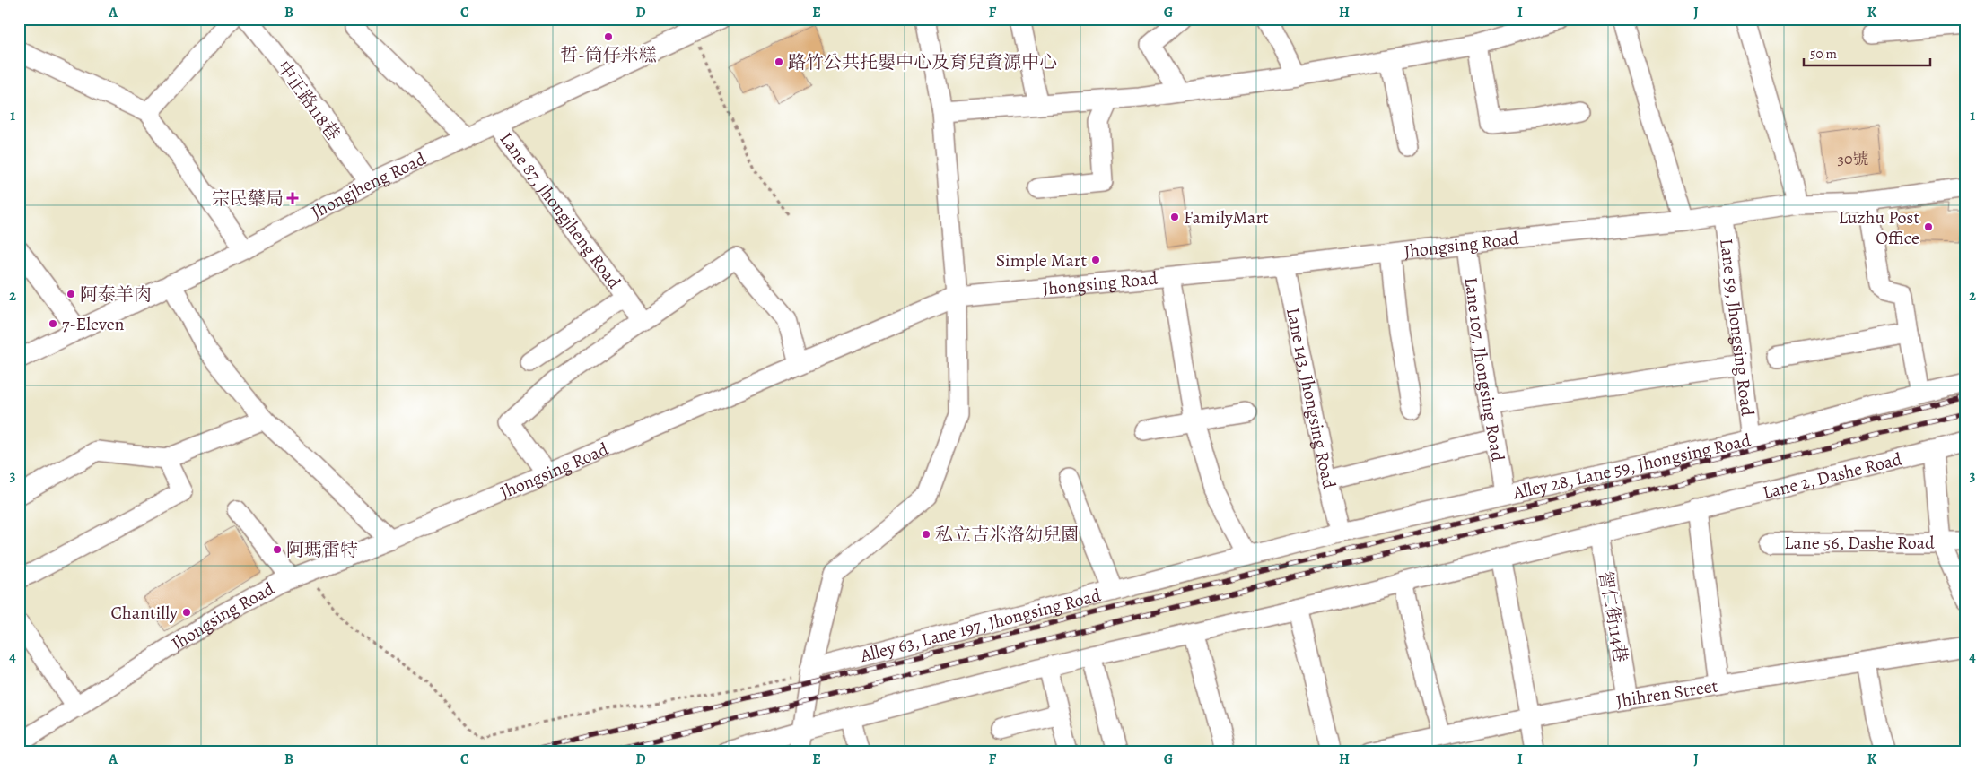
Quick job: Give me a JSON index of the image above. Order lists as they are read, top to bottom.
{
  "streets": {
    "street": [
      "中正路118巷",
      "Jhongjheng Road",
      "Lane 87, Jhongjheng Road",
      "Jhongsing Road",
      "Lane 59, Jhongsing Road",
      "Lane 107, Jhongsing Road",
      "Lane 143, Jhongsing Road",
      "Alley 28, Lane 59, Jhongsing Road",
      "Lane 2, Dashe Road",
      "Lane 56, Dashe Road",
      "智仁街114巷",
      "Alley 63, Lane 197, Jhongsing Road",
      "Jhihren Street"
    ]
  },
  "crossings": [
    ["中正路118巷", "Jhongjheng Road"],
    ["Jhongjheng Road", "Lane 87, Jhongjheng Road"],
    ["Jhongsing Road", "Lane 59, Jhongsing Road"],
    ["Jhongsing Road", "Lane 107, Jhongsing Road"],
    ["Jhongsing Road", "Lane 143, Jhongsing Road"],
    ["Lane 59, Jhongsing Road", "Alley 28, Lane 59, Jhongsing Road"],
    ["Lane 107, Jhongsing Road", "Alley 28, Lane 59, Jhongsing Road"],
    ["Lane 143, Jhongsing Road", "Alley 28, Lane 59, Jhongsing Road"],
    ["Alley 28, Lane 59, Jhongsing Road", "Alley 63, Lane 197, Jhongsing Road"],
    ["Lane 2, Dashe Road", "智仁街114巷"],
    ["智仁街114巷", "Jhihren Street"]
  ],
  "places": {
    "other": [
      "哲-筒仔米糕",
      "路竹公共托嬰中心及育兒資源中心",
      "FamilyMart",
      "Luzhu Post Office",
      "Simple Mart",
      "阿泰羊肉",
      "7-Eleven",
      "私立吉米洛幼兒園",
      "阿瑪雷特",
      "Chantilly"
    ],
    "health": ["宗民藥局"]
  },
  "house_numbers": ["30號"],
  "scale_bar": "50 m",
  "grid": {
    "columns": [
      "A",
      "B",
      "C",
      "D",
      "E",
      "F",
      "G",
      "H",
      "I",
      "J",
      "K"
    ],
    "rows": [
      "1",
      "2",
      "3",
      "4"
    ]
  }
}
